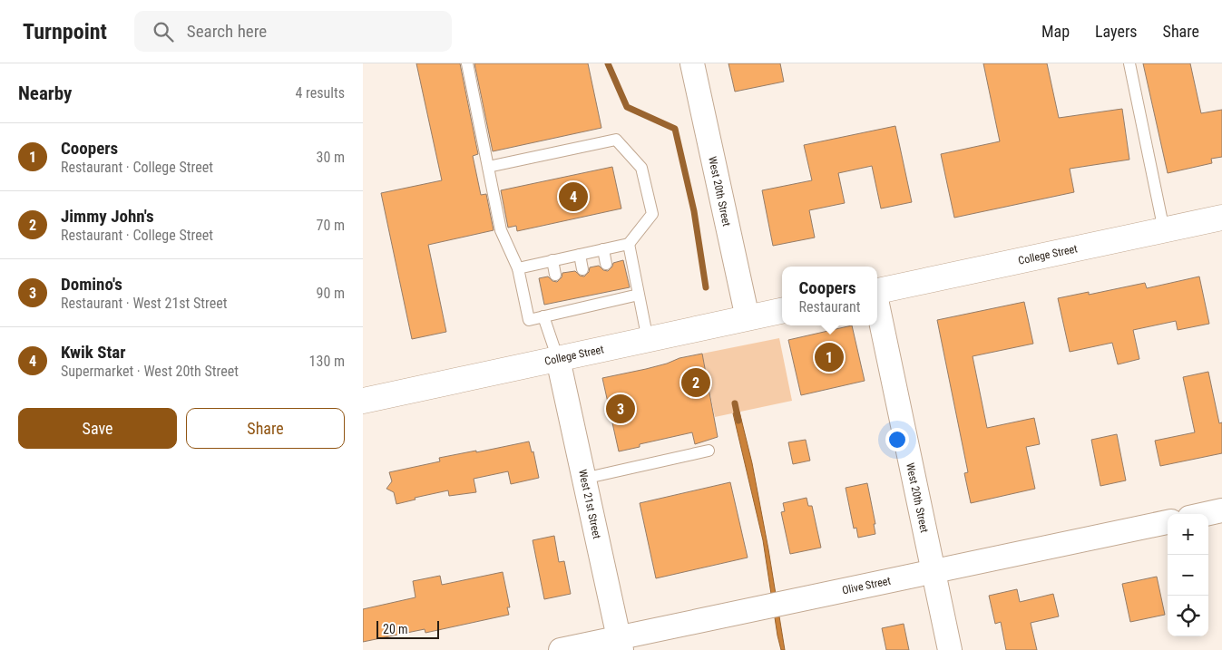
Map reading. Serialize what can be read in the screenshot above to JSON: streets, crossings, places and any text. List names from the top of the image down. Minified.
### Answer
{"streets":{"street":["West 20th Street","College Street","West 21st Street","Olive Street"]},"crossings":[["West 20th Street","College Street"],["West 20th Street","Olive Street"],["College Street","West 21st Street"],["West 21st Street","Olive Street"]],"scale_bar":"20 m","page":{"header":"Turnpoint","search":"Search here","nav":["Map","Layers","Share"],"heading":["Nearby","4 results"],"list":[{"mark":"1","name":"Coopers","note":"Restaurant · College Street","value":"30 m"},{"mark":"2","name":"Jimmy John's","note":"Restaurant · College Street","value":"70 m"},{"mark":"3","name":"Domino's","note":"Restaurant · West 21st Street","value":"90 m"},{"mark":"4","name":"Kwik Star","note":"Supermarket · West 20th Street","value":"130 m"}],"pins":["4","1","2","3"],"popup":["Coopers","Restaurant"],"buttons":["Save","Share"],"map_buttons":["+","−"],"scale":"20 m"}}
